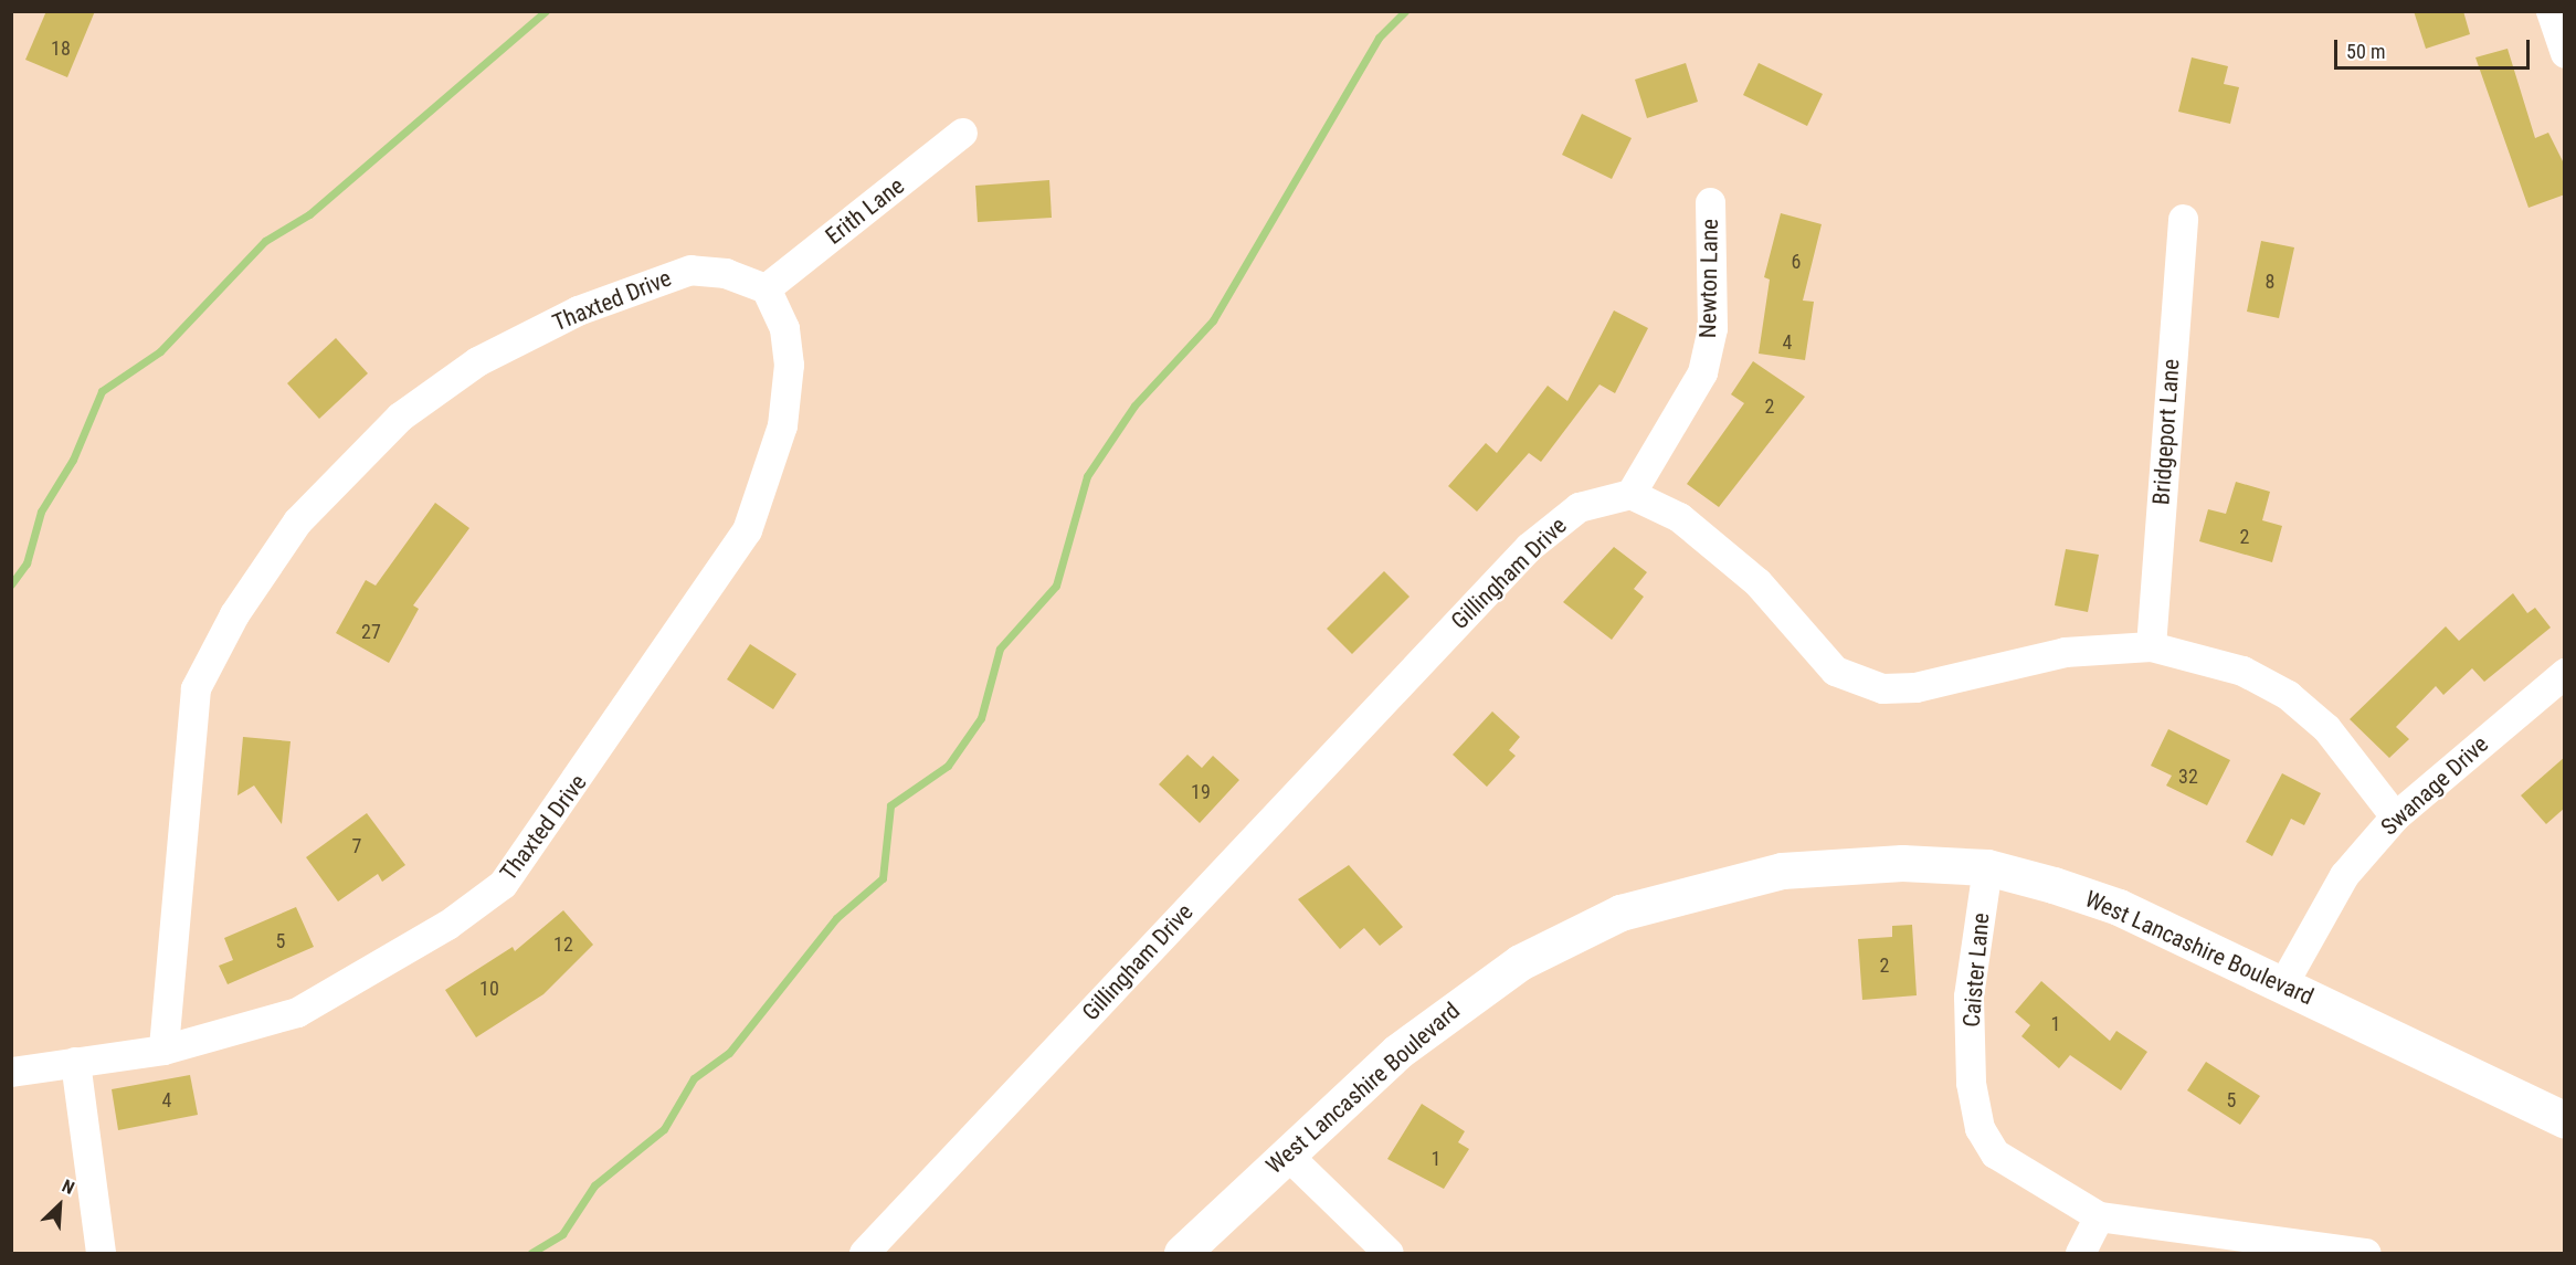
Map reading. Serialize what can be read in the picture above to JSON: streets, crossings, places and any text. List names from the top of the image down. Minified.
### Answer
{"streets":{"main road":["West Lancashire Boulevard"],"street":["Erith Lane","Newton Lane","Thaxted Drive","Bridgeport Lane","Gillingham Drive","Swanage Drive","Caister Lane"]},"crossings":[["Erith Lane","Thaxted Drive"],["Newton Lane","Gillingham Drive"],["Swanage Drive","West Lancashire Boulevard"],["West Lancashire Boulevard","Caister Lane"]],"house_numbers":["18","6","8","4","2","2","27","32","19","7","5","12","2","10","1","4","5","1"],"scale_bar":"50 m","north":"top right"}
